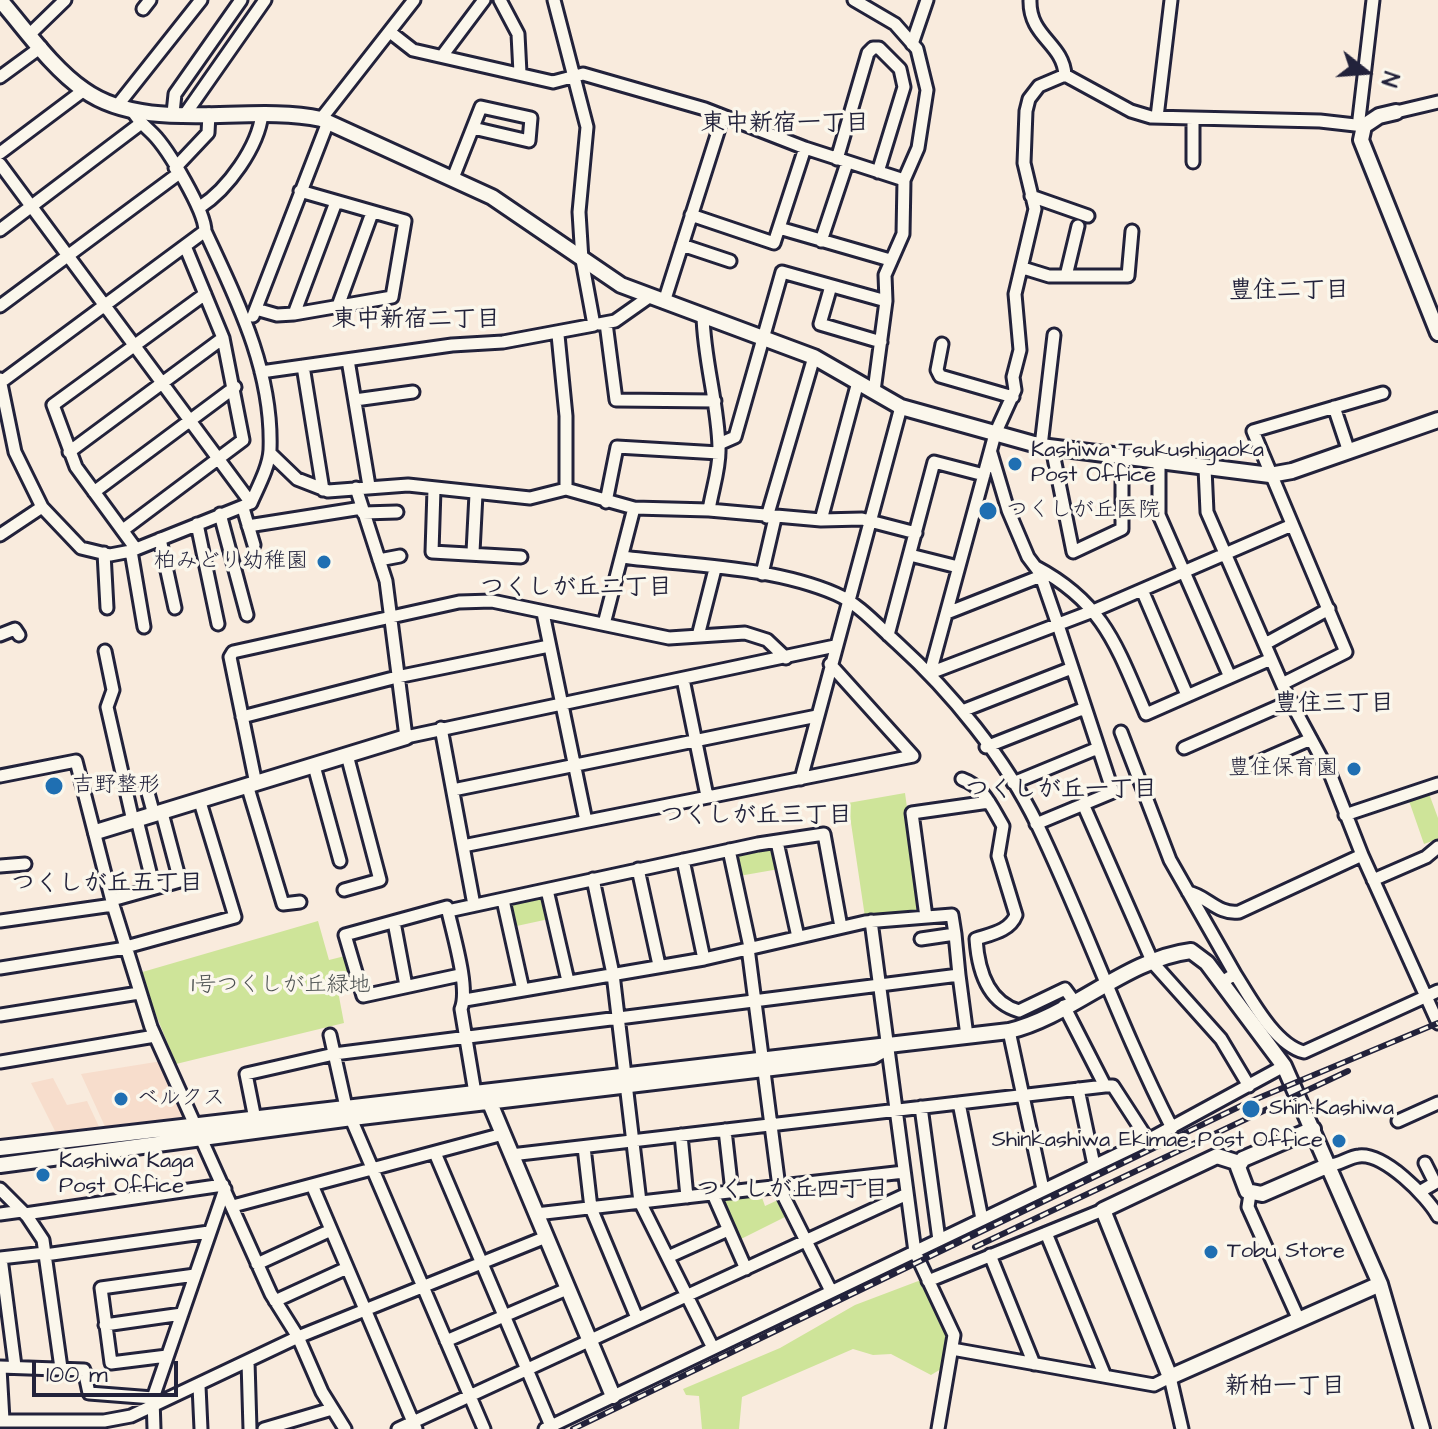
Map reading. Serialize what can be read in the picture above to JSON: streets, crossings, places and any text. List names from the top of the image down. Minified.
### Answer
{"districts":["東中新宿一丁目","豊住二丁目","東中新宿二丁目","つくしが丘二丁目","豊住三丁目","つくしが丘一丁目","つくしが丘三丁目","つくしが丘五丁目","つくしが丘四丁目","新柏一丁目"],"parks":["1号つくしが丘緑地"],"places":["Kashiwa Tsukushigaoka Post Office","つくしが丘医院","柏みどり幼稚園","豊住保育園","吉野整形","ベルクス","Shin-Kashiwa","Shinkashiwa Ekimae Post Office","Kashiwa Kaga Post Office","Tobu Store"],"scale_bar":"100 m","north":"right"}
